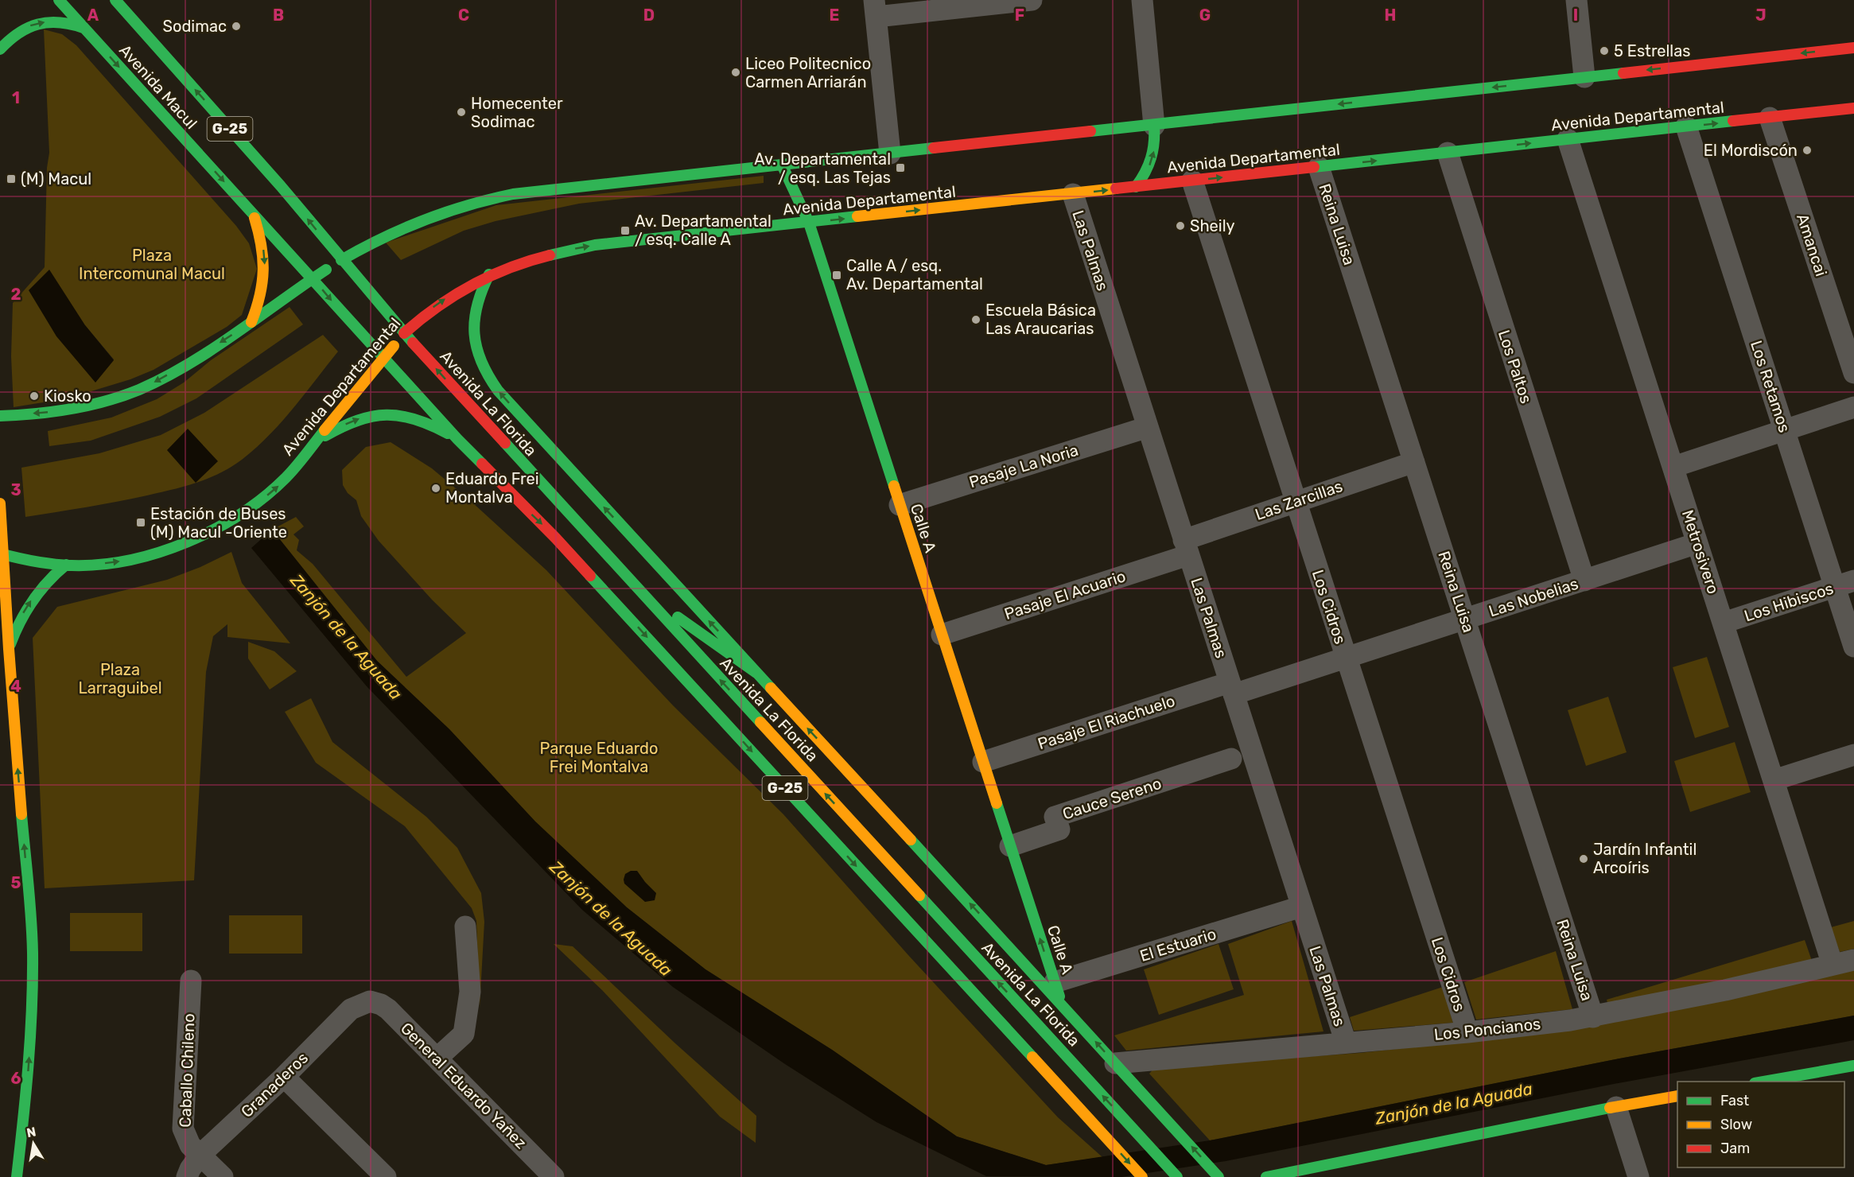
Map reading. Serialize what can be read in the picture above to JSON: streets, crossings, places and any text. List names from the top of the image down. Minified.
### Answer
{"streets":{"main road":["Avenida Macul","Avenida Departamental","G-25","Avenida La Florida","Calle A"],"street":["Reina Luisa","Amancai","Las Palmas","Los Paltos","Los Retamos","Pasaje La Noria","Las Zarcillas","Metrosivero","Pasaje El Acuario","Las Nobelias","Los Hibiscos","Los Cidros","Pasaje El Riachuelo","Cauce Sereno","El Estuario","Los Poncianos","Caballo Chileno","Granaderos","General Eduardo Yañez"]},"crossings":[["Avenida Macul","G-25"],["Avenida Macul","Avenida La Florida"],["Avenida Departamental","G-25"],["Avenida Departamental","Reina Luisa"],["Avenida Departamental","Amancai"],["Avenida Departamental","Las Palmas"],["Avenida Departamental","Los Paltos"],["Avenida Departamental","Los Retamos"],["Avenida Departamental","Avenida La Florida"],["Avenida Departamental","Calle A"],["Avenida Departamental","Metrosivero"],["Avenida Departamental","Los Cidros"],["Reina Luisa","Las Zarcillas"],["Reina Luisa","Las Nobelias"],["Reina Luisa","Los Poncianos"],["Las Palmas","Pasaje La Noria"],["Las Palmas","Las Zarcillas"],["Las Palmas","Pasaje El Acuario"],["Las Palmas","Las Nobelias"],["Las Palmas","Pasaje El Riachuelo"],["Las Palmas","El Estuario"],["Las Palmas","Los Poncianos"],["Los Paltos","Las Nobelias"],["Los Retamos","Los Hibiscos"],["Avenida La Florida","Calle A"],["Avenida La Florida","Los Poncianos"],["Pasaje La Noria","Calle A"],["Las Zarcillas","Pasaje El Acuario"],["Las Zarcillas","Los Cidros"],["Calle A","Pasaje El Acuario"],["Calle A","Pasaje El Riachuelo"],["Calle A","Cauce Sereno"],["Calle A","El Estuario"],["Metrosivero","Las Nobelias"],["Metrosivero","Los Hibiscos"],["Metrosivero","Los Poncianos"],["Las Nobelias","Los Cidros"],["Las Nobelias","Pasaje El Riachuelo"],["Los Cidros","Los Poncianos"],["Caballo Chileno","Granaderos"],["Granaderos","General Eduardo Yañez"]],"water":["Zanjón de la Aguada"],"parks":["Plaza Intercomunal Macul","Plaza Larraguibel","Parque Eduardo Frei Montalva"],"places":{"other":["Sodimac","5 Estrellas","Liceo Politecnico Carmen Arriarán","Homecenter Sodimac","El Mordiscón","Sheily","Escuela Básica Las Araucarias","Kiosko","Eduardo Frei Montalva","Jardín Infantil Arcoíris"],"transit":["Av. Departamental / esq. Las Tejas","(M) Macul","Av. Departamental / esq. Calle A","Calle A / esq. Av. Departamental","Estación de Buses (M) Macul -Oriente"]},"legend":["Fast","Slow","Jam"],"north":"top","grid":{"columns":["A","B","C","D","E","F","G","H","I","J"],"rows":["1","2","3","4","5","6"]}}
